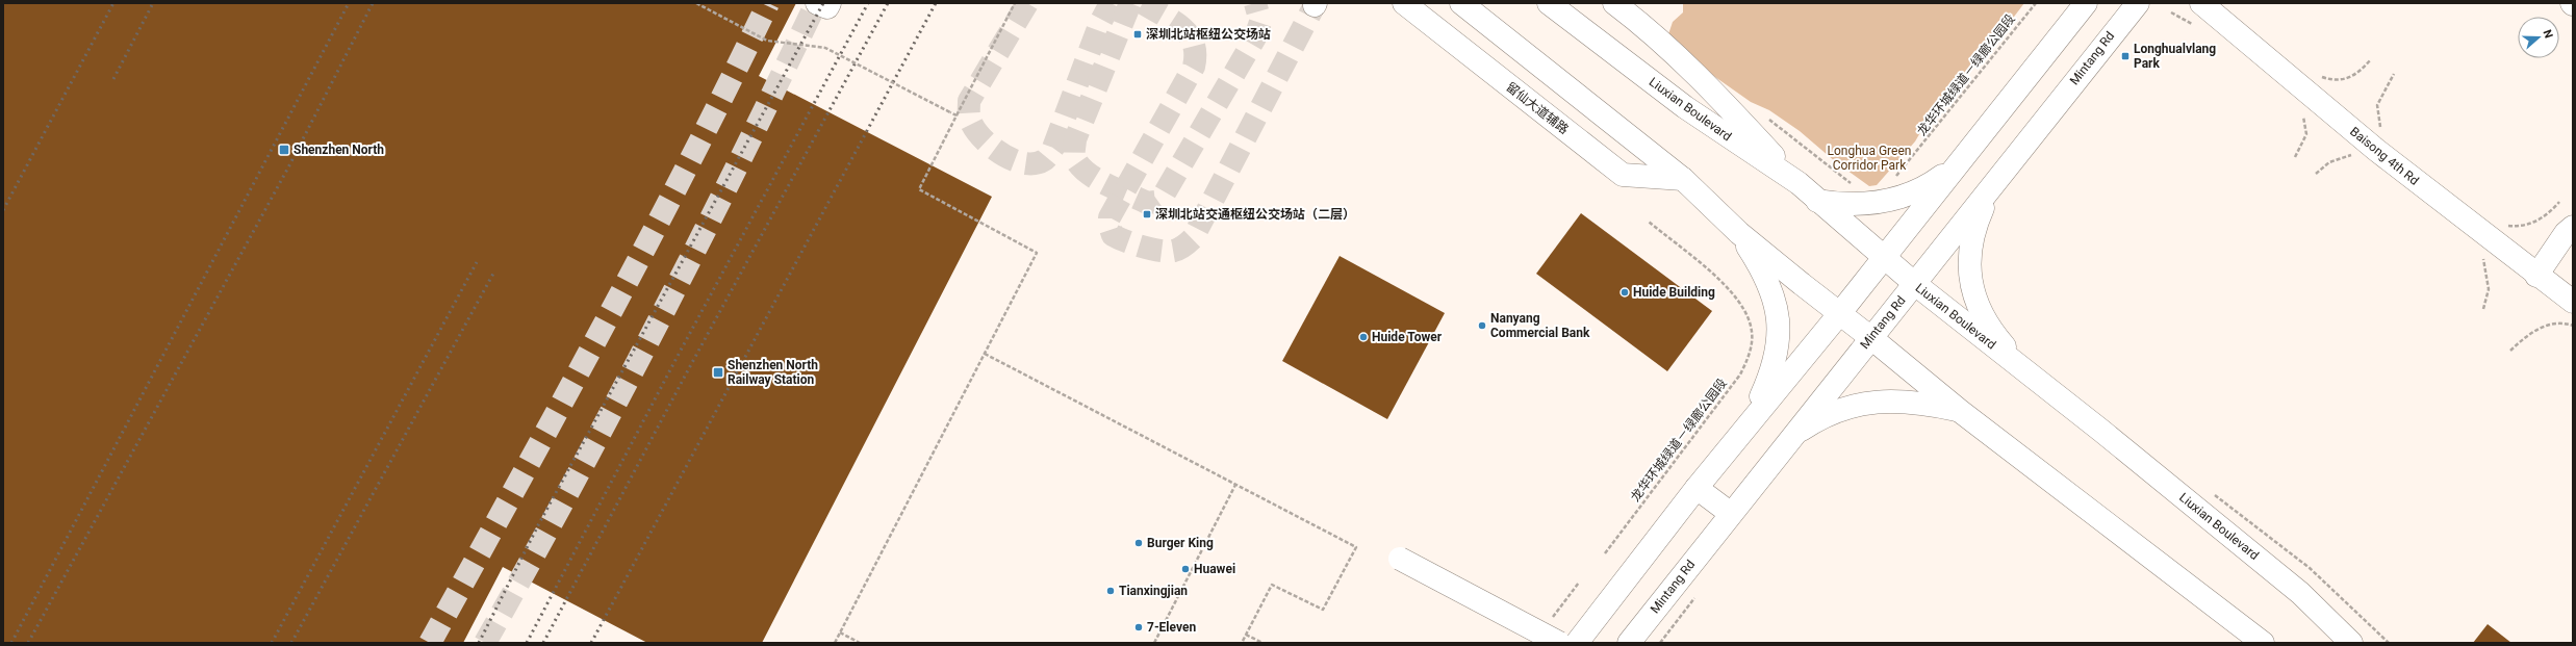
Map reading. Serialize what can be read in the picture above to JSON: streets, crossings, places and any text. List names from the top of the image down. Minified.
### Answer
{"streets":{"main road":["Mintang Rd","留仙大道辅路","Liuxian Boulevard","Baisong 4th Rd"],"path":["龙华环城绿道－绿廊公园段"]},"crossings":[["Mintang Rd","Liuxian Boulevard"]],"parks":["Longhua Green Corridor Park"],"places":{"transit":["深圳北站枢纽公交场站","Longhualvlang Park","Shenzhen North","深圳北站交通枢纽公交场站（二层）","Shenzhen North Railway Station"],"other":["Huide Building","Nanyang Commercial Bank","Huide Tower","Burger King","Huawei","Tianxingjian","7-Eleven"]},"north":"right"}
